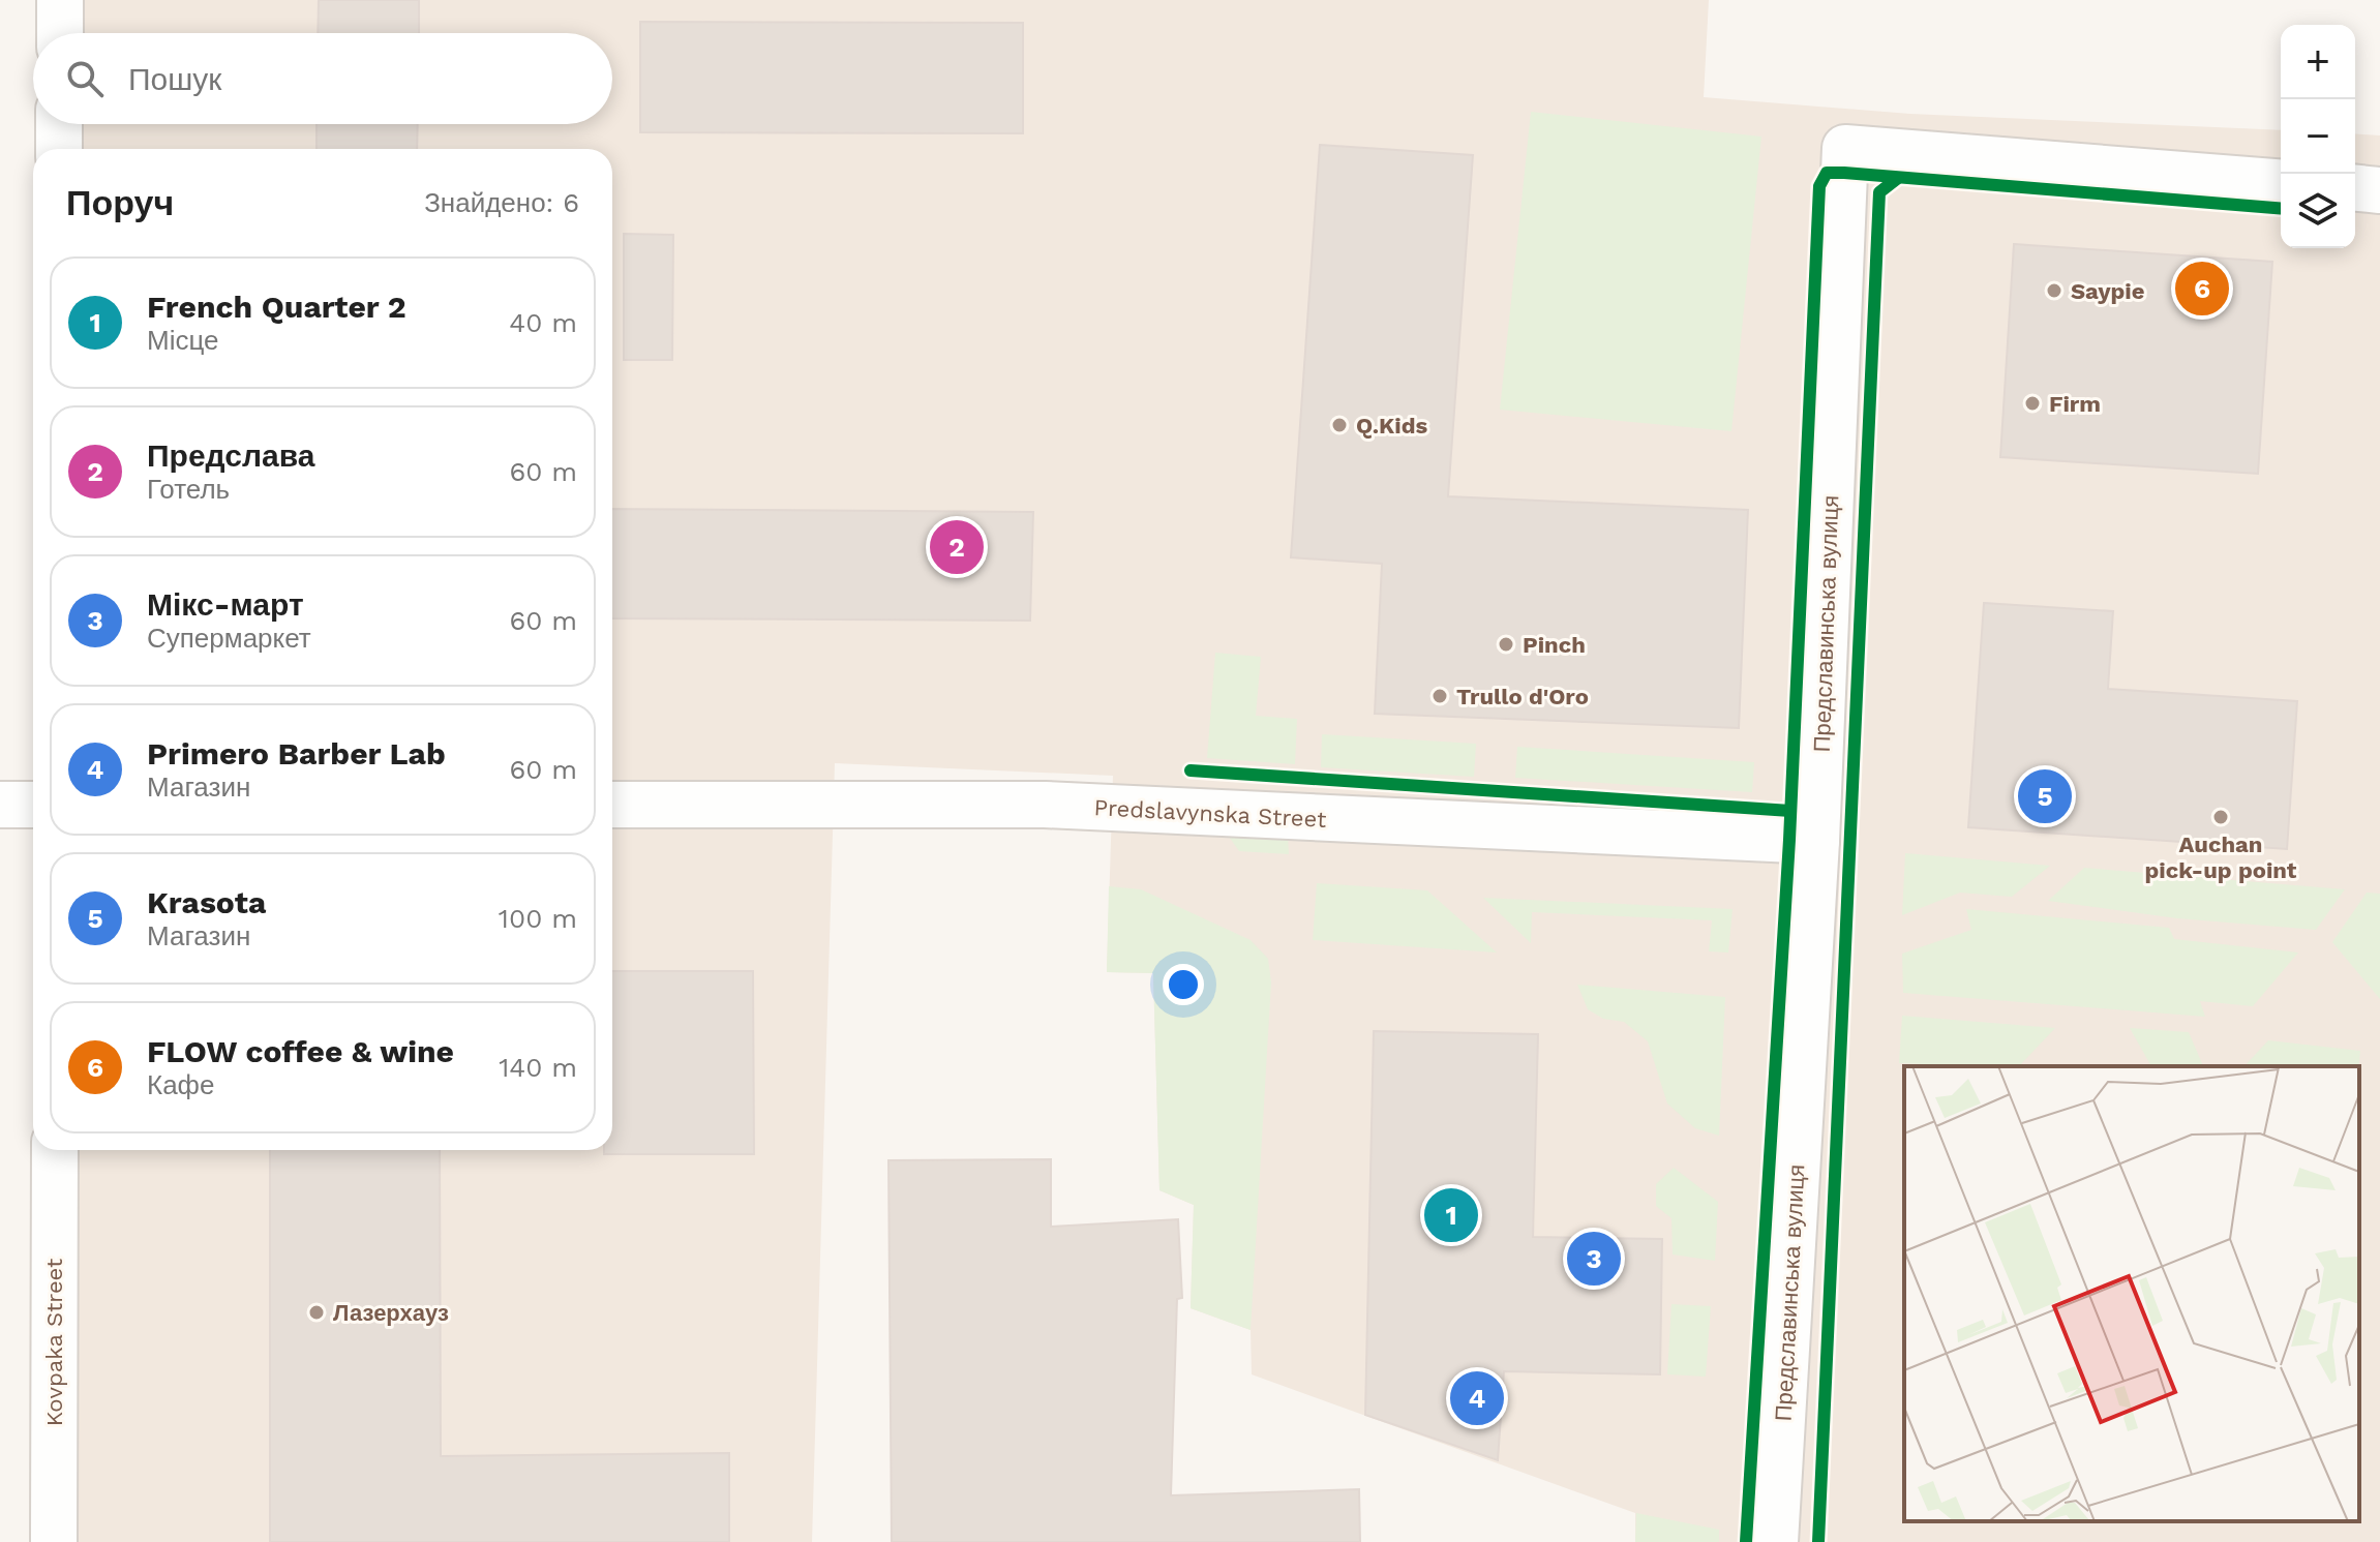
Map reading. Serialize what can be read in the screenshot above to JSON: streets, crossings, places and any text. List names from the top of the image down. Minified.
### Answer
{"streets":{"street":["Предславинська вулиця","Predslavynska Street","Kovpaka Street"]},"crossings":[["Предславинська вулиця","Predslavynska Street"]],"places":["Saypie","Firm","Q.Kids","Pinch","Trullo d'Oro","Auchan pick-up point","Лазерхауз"],"page":{"map_buttons":["+","−"],"search":"Пошук","heading":["Поруч","Знайдено: 6"],"list":[{"mark":"1","name":"French Quarter 2","note":"Місце","value":"40 m"},{"mark":"2","name":"Предслава","note":"Готель","value":"60 m"},{"mark":"3","name":"Мікс-март","note":"Супермаркет","value":"60 m"},{"mark":"4","name":"Primero Barber Lab","note":"Магазин","value":"60 m"},{"mark":"5","name":"Krasota","note":"Магазин","value":"100 m"},{"mark":"6","name":"FLOW coffee & wine","note":"Кафе","value":"140 m"}],"pins":["6","2","5","1","3","4"]}}
